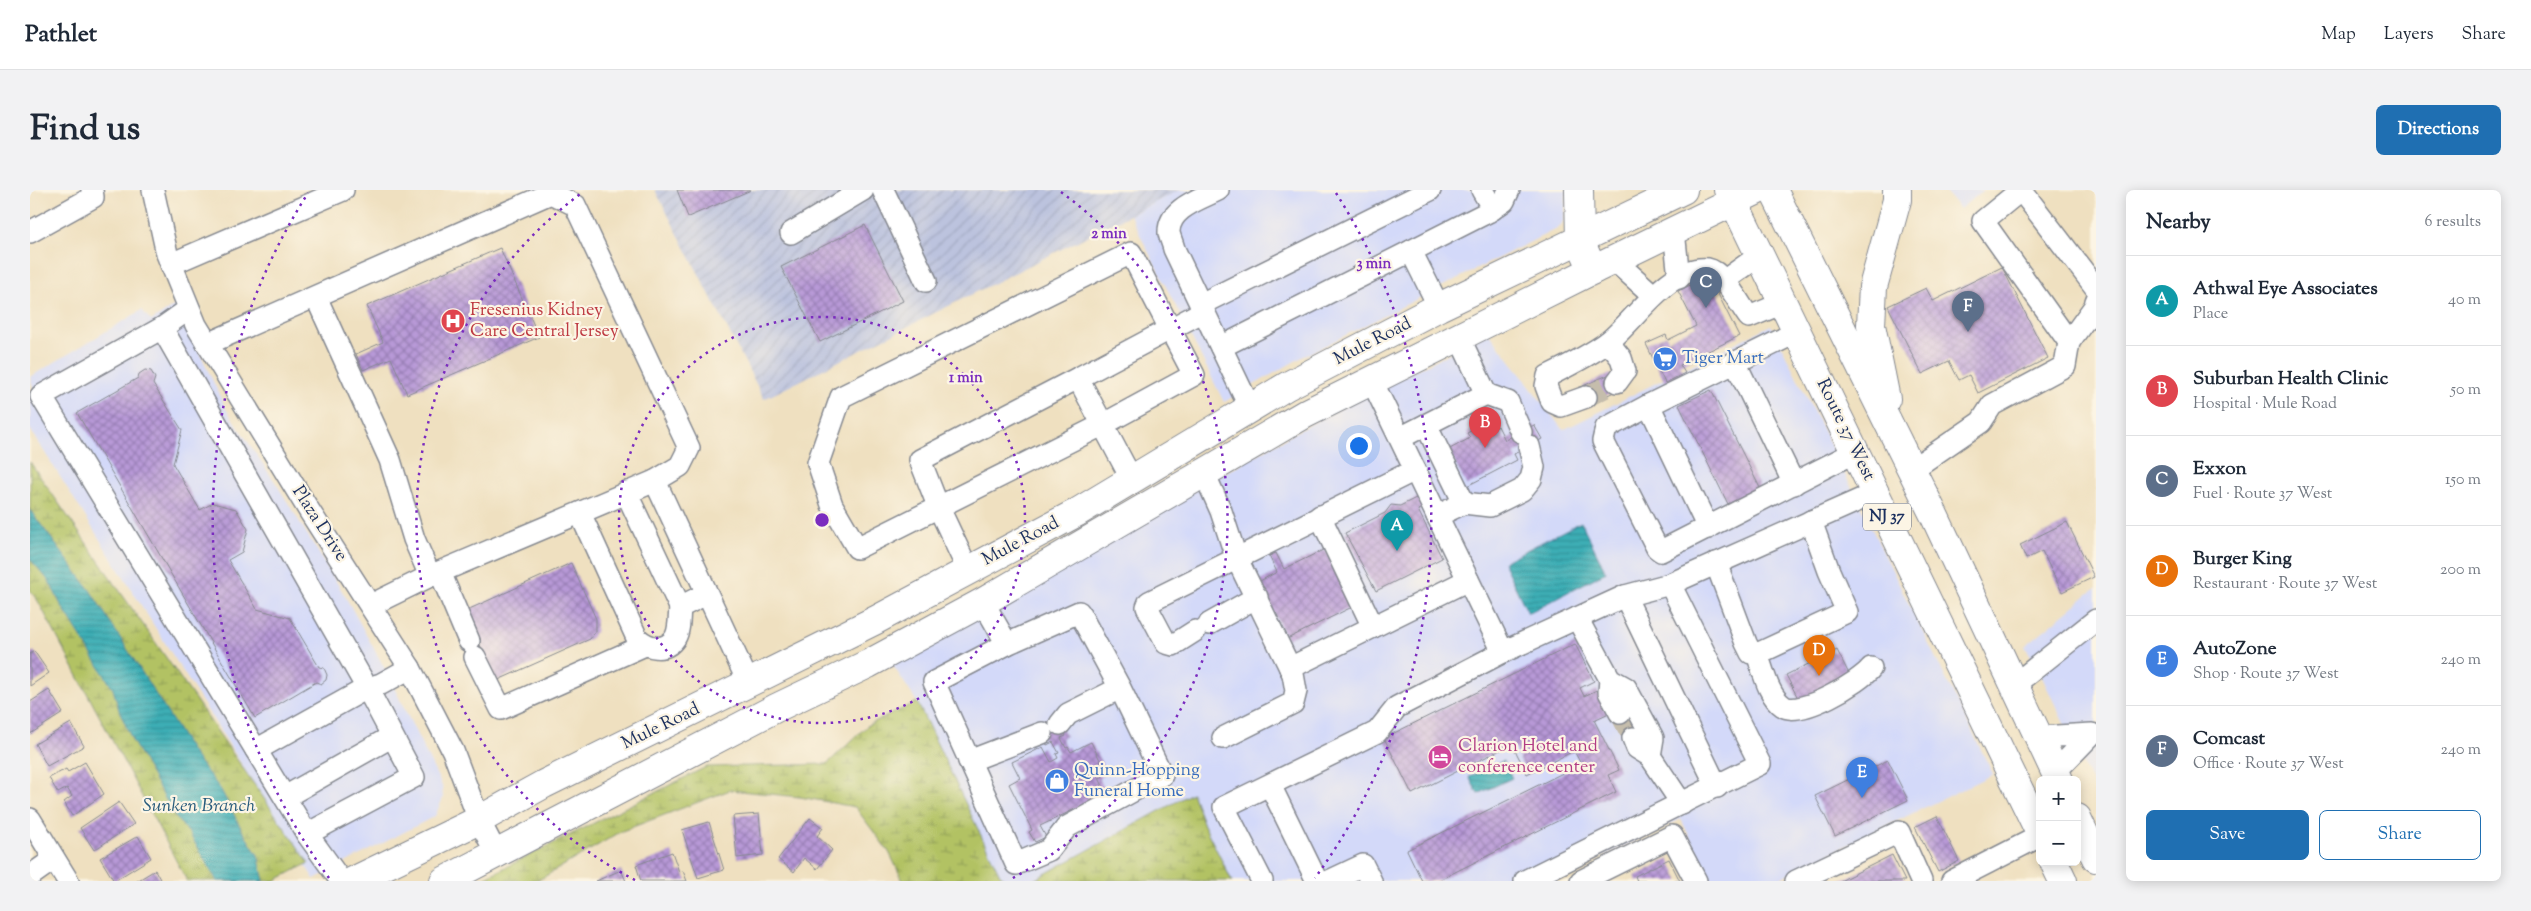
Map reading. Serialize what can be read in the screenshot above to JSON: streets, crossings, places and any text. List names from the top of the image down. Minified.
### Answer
{"streets":{"main road":["Mule Road","Route 37 West","NJ 37"],"street":["Plaza Drive"]},"crossings":[["Mule Road","Route 37 West"],["Mule Road","Plaza Drive"]],"water":["Sunken Branch"],"places":{"hospital":["Fresenius Kidney Care Central Jersey"],"supermarket":["Tiger Mart"],"hotel":["Clarion Hotel and conference center"],"shop":["Quinn-Hopping Funeral Home"]},"page":{"header":"Pathlet","nav":["Map","Layers","Share"],"title":"Find us","buttons":["Directions",["Save","Share"]],"heading":["Nearby","6 results"],"list":[{"mark":"A","name":"Athwal Eye Associates","note":"Place","value":"40 m"},{"mark":"B","name":"Suburban Health Clinic","note":"Hospital · Mule Road","value":"50 m"},{"mark":"C","name":"Exxon","note":"Fuel · Route 37 West","value":"150 m"},{"mark":"D","name":"Burger King","note":"Restaurant · Route 37 West","value":"200 m"},{"mark":"E","name":"AutoZone","note":"Shop · Route 37 West","value":"240 m"},{"mark":"F","name":"Comcast","note":"Office · Route 37 West","value":"240 m"}],"pins":["C","F","B","A","D","E"],"map_buttons":["+","−"]},"rings":["2 min","3 min","1 min"]}
